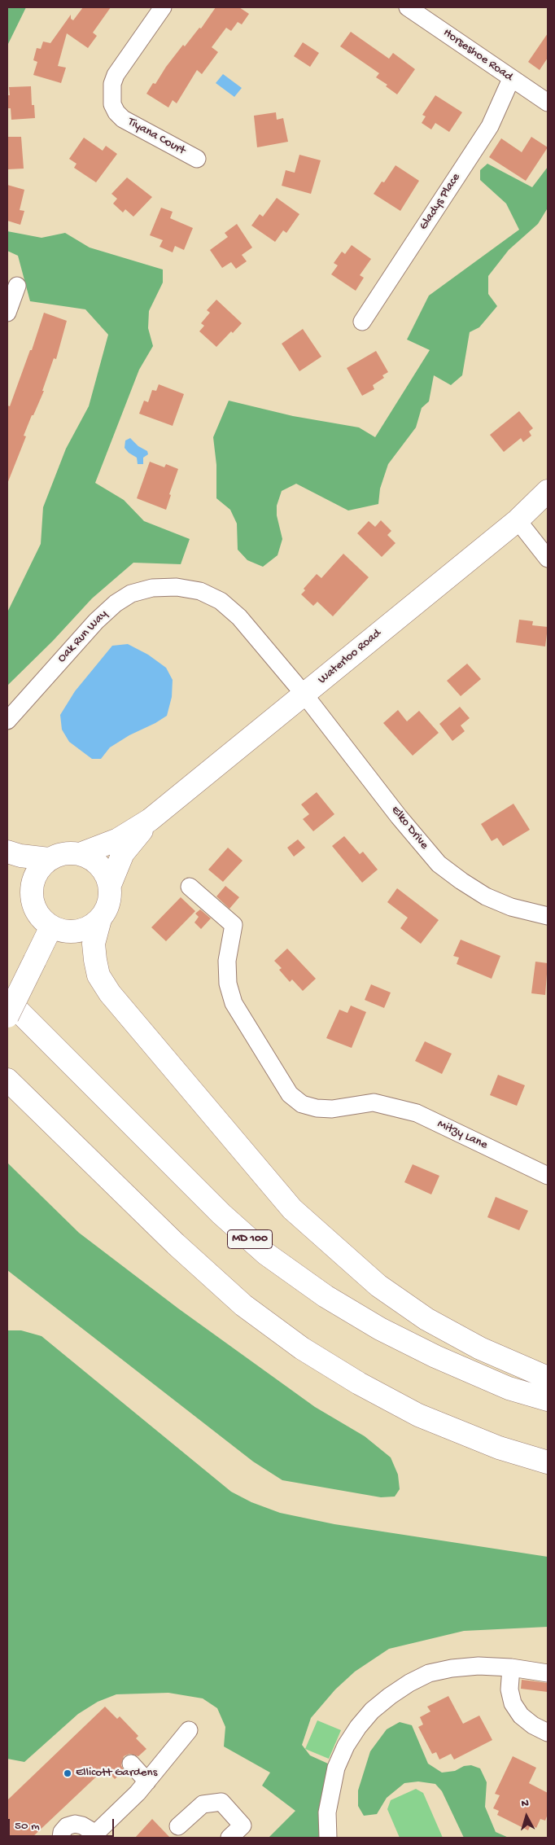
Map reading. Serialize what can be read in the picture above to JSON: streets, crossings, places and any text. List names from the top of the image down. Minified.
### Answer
{"streets":{"main road":["Waterloo Road","MD 100"],"street":["Horseshoe Road","Tiyana Court","Gladys Place","Oak Run Way","Elko Drive","Mitzy Lane"]},"crossings":[["Horseshoe Road","Gladys Place"],["Oak Run Way","Waterloo Road"],["Oak Run Way","Elko Drive"],["Waterloo Road","Elko Drive"]],"places":["Ellicott Gardens"],"scale_bar":"50 m","north":"top"}
